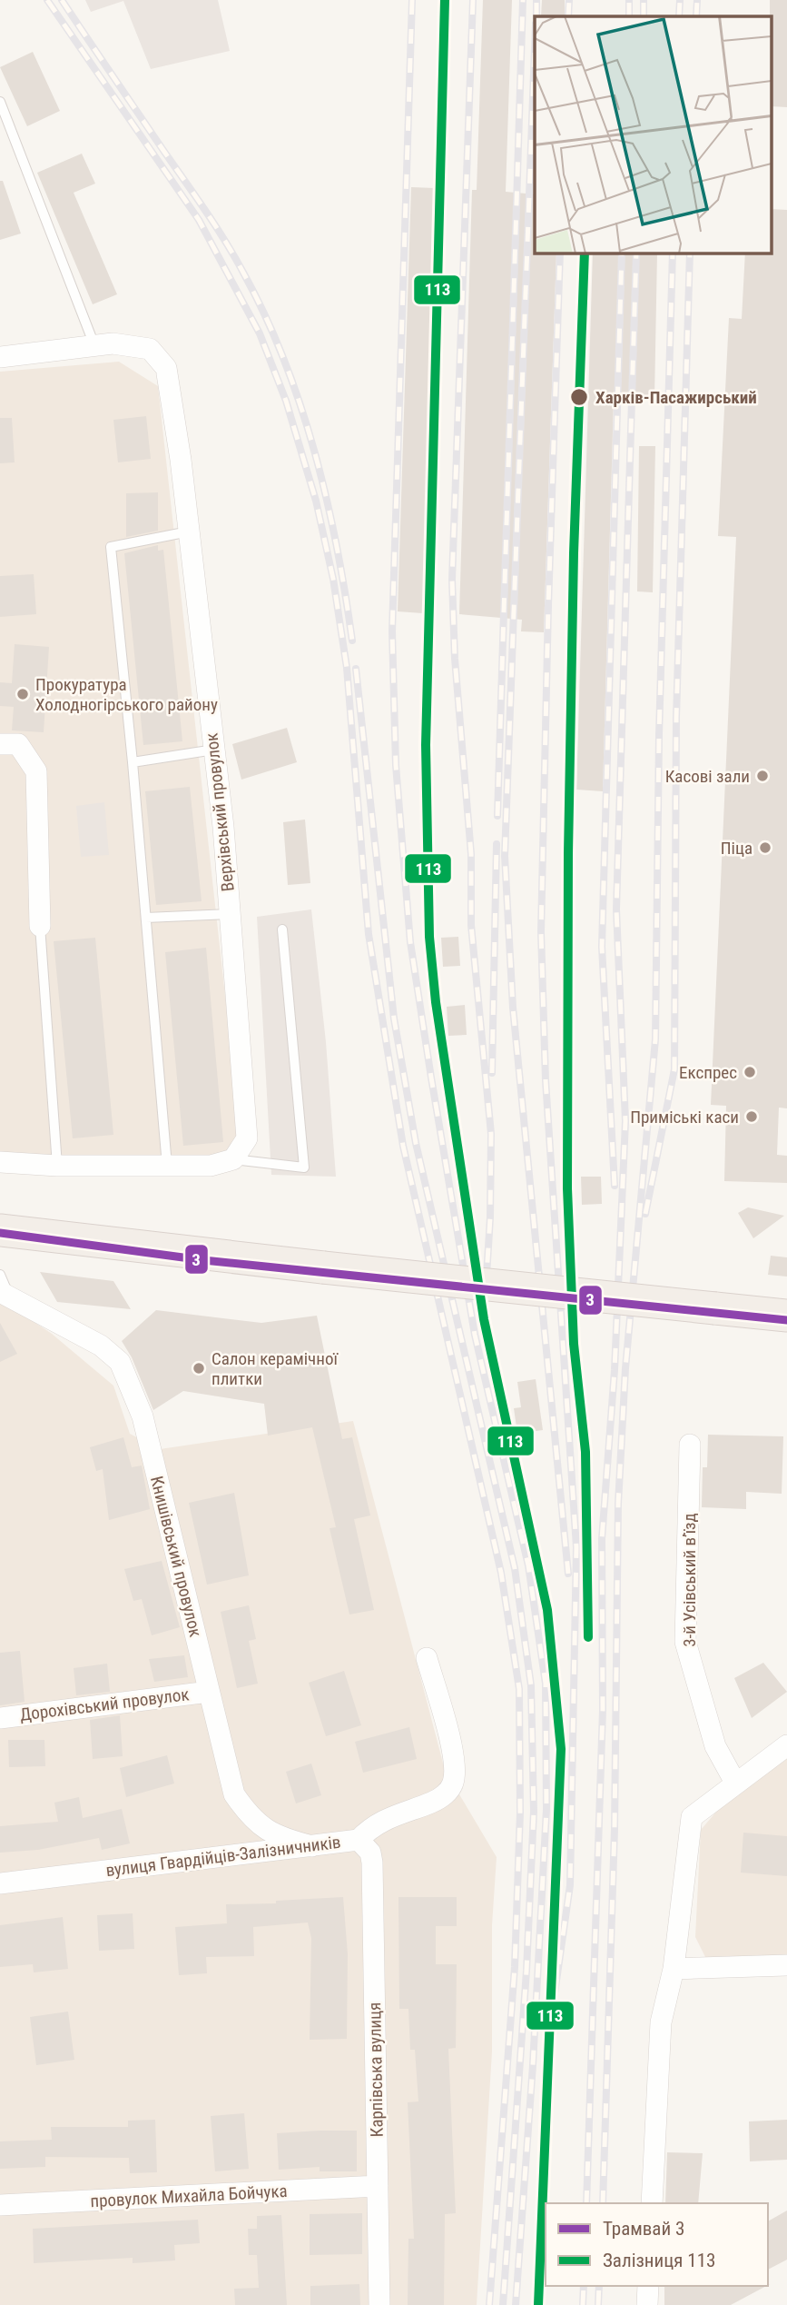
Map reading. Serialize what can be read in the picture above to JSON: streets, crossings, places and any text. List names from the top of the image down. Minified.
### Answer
{"streets":{"street":["Верхівський провулок","Книшівський провулок","3-й Усівський в’їзд","Дорохівський провулок","вулиця Гвардійців-Залізничників","Карпівська вулиця","провулок Михайла Бойчука"]},"crossings":[["Книшівський провулок","Дорохівський провулок"],["Книшівський провулок","вулиця Гвардійців-Залізничників"],["вулиця Гвардійців-Залізничників","Карпівська вулиця"],["Карпівська вулиця","провулок Михайла Бойчука"]],"places":["Харків-Пасажирський","Прокуратура Холодногірського району","Касові зали","Піца","Експрес","Приміські каси","Салон керамічної плитки"],"lines":["rail line 113","tram line 3"],"legend":["Трамвай 3","Залізниця 113"]}
